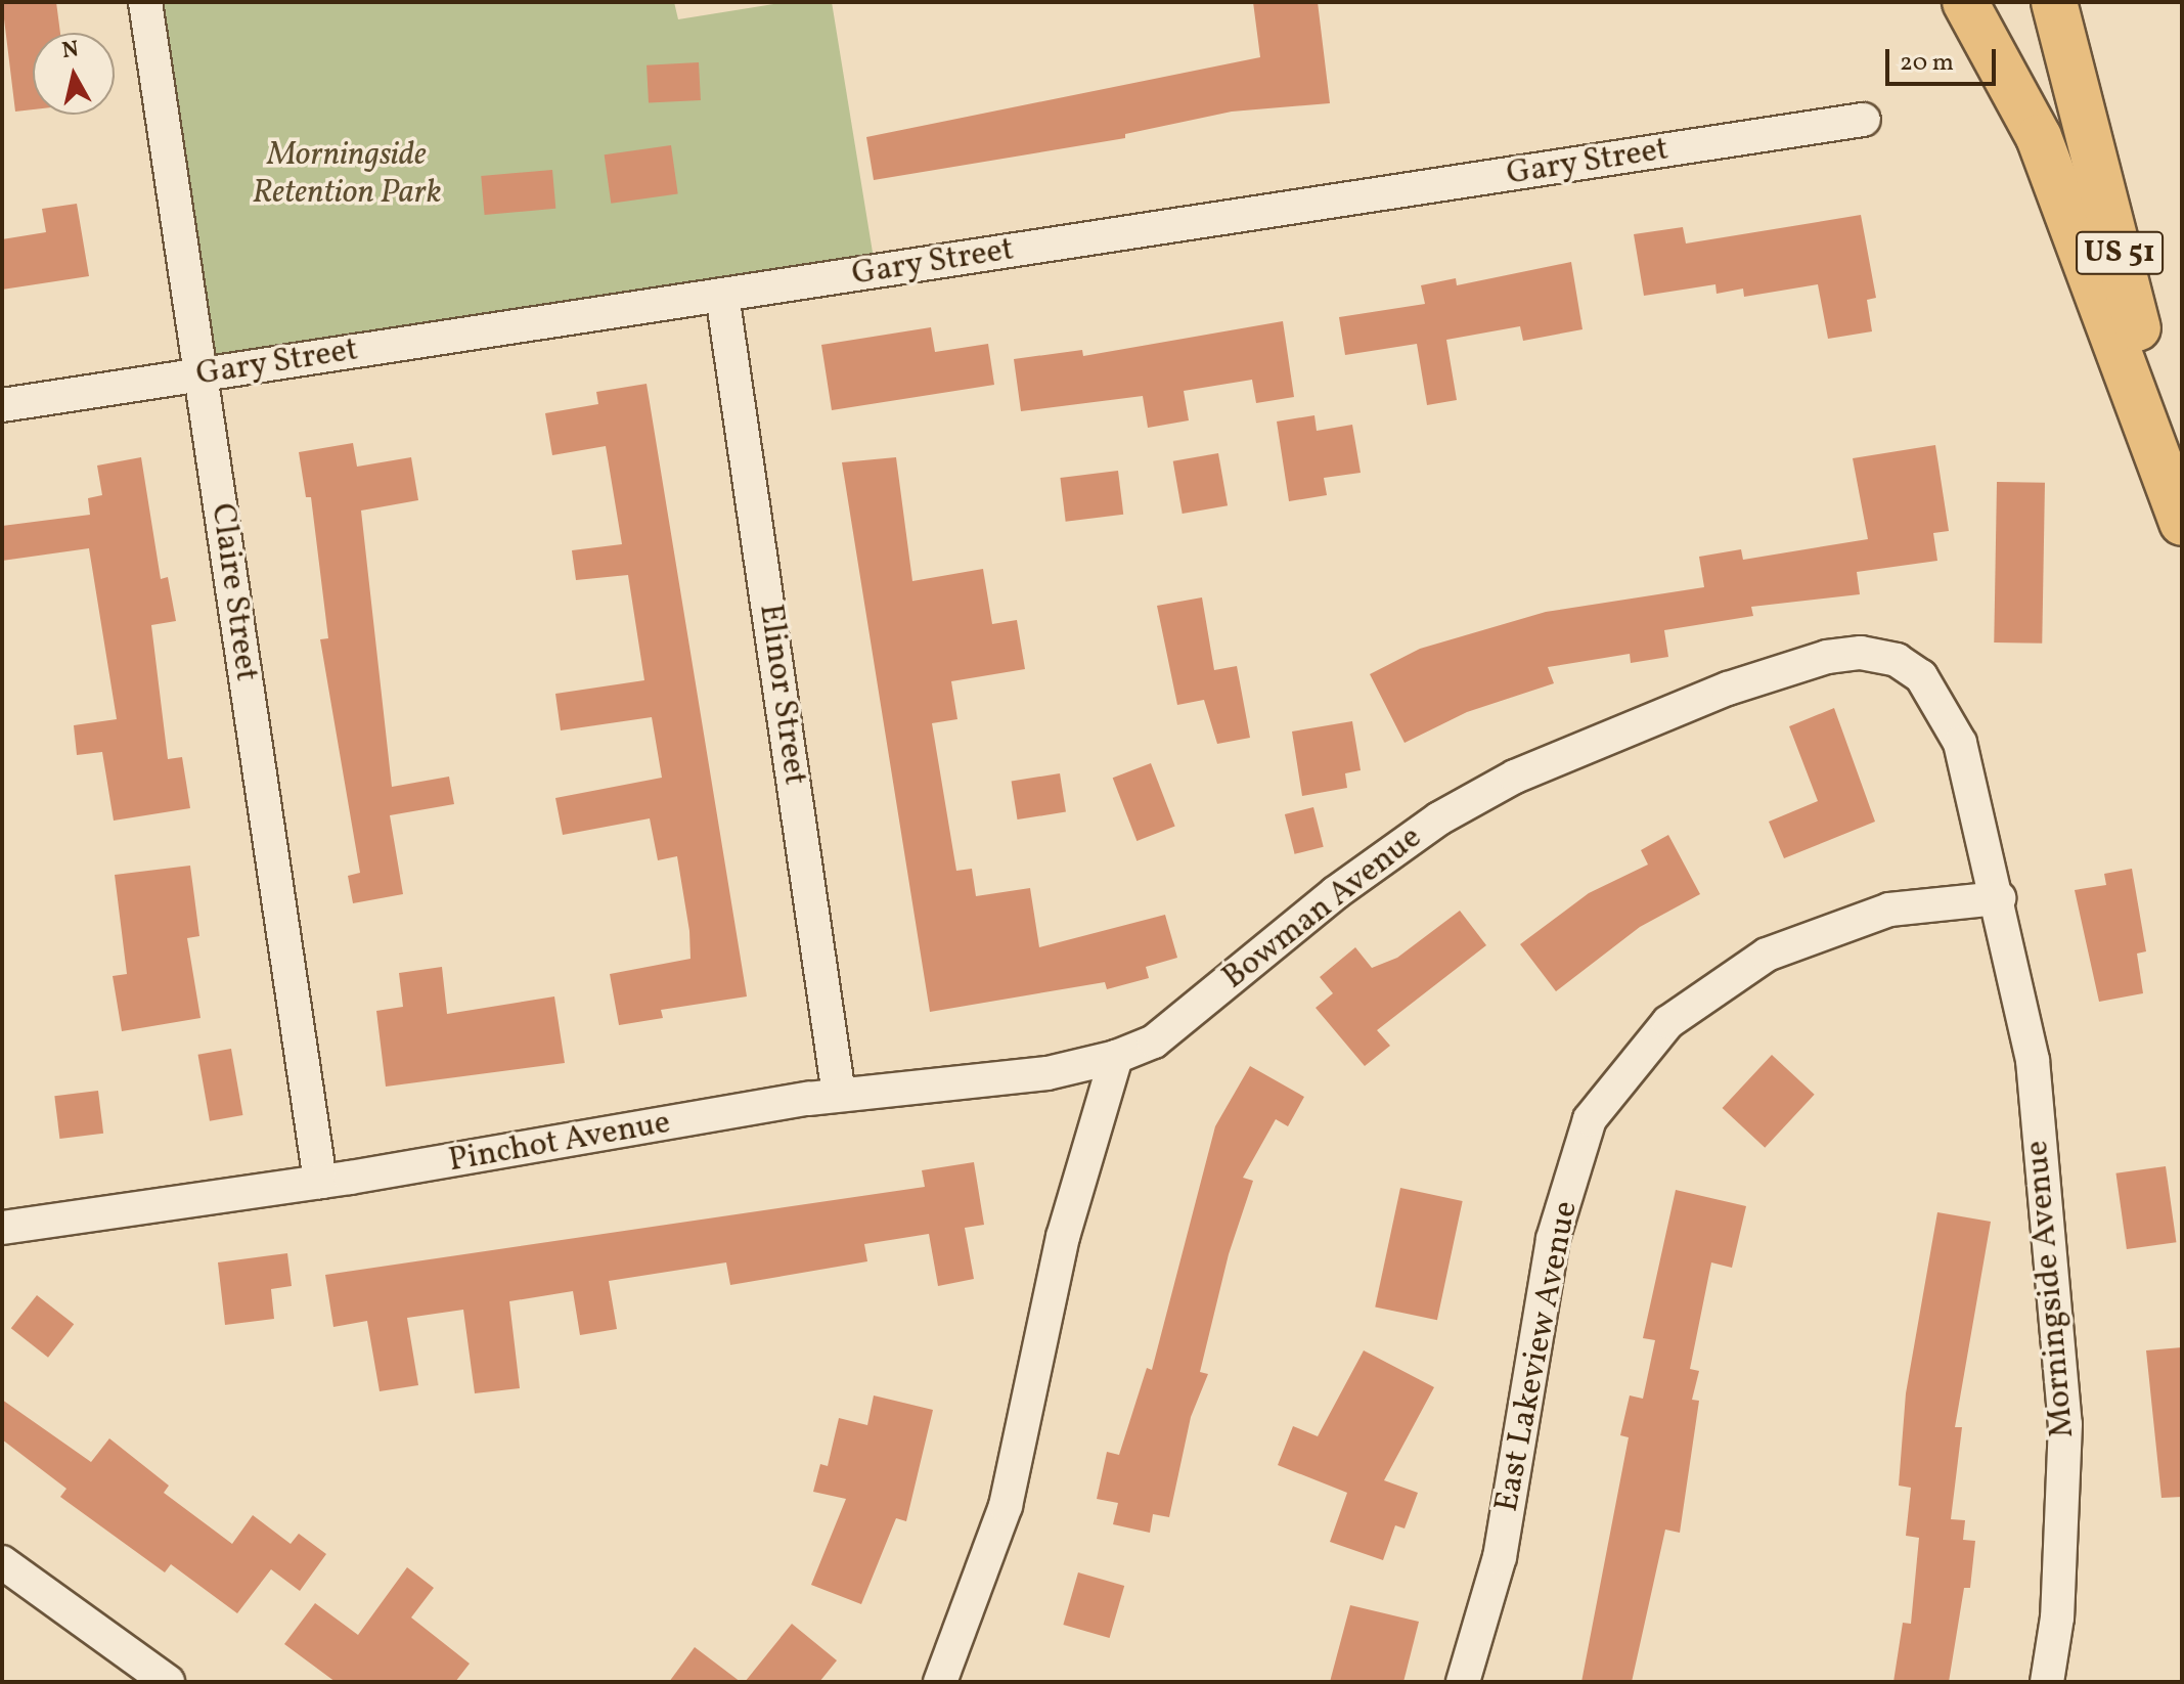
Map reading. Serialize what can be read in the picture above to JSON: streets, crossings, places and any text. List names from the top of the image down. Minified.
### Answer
{"streets":{"main road":["US 51"],"street":["Gary Street","Claire Street","Elinor Street","Bowman Avenue","Pinchot Avenue","Morningside Avenue","East Lakeview Avenue"]},"crossings":[["Gary Street","Claire Street"],["Gary Street","Elinor Street"],["Claire Street","Pinchot Avenue"],["Elinor Street","Pinchot Avenue"],["Bowman Avenue","Pinchot Avenue"],["Bowman Avenue","Morningside Avenue"],["Bowman Avenue","East Lakeview Avenue"],["Morningside Avenue","East Lakeview Avenue"]],"parks":["Morningside Retention Park"],"scale_bar":"20 m","north":"top"}
